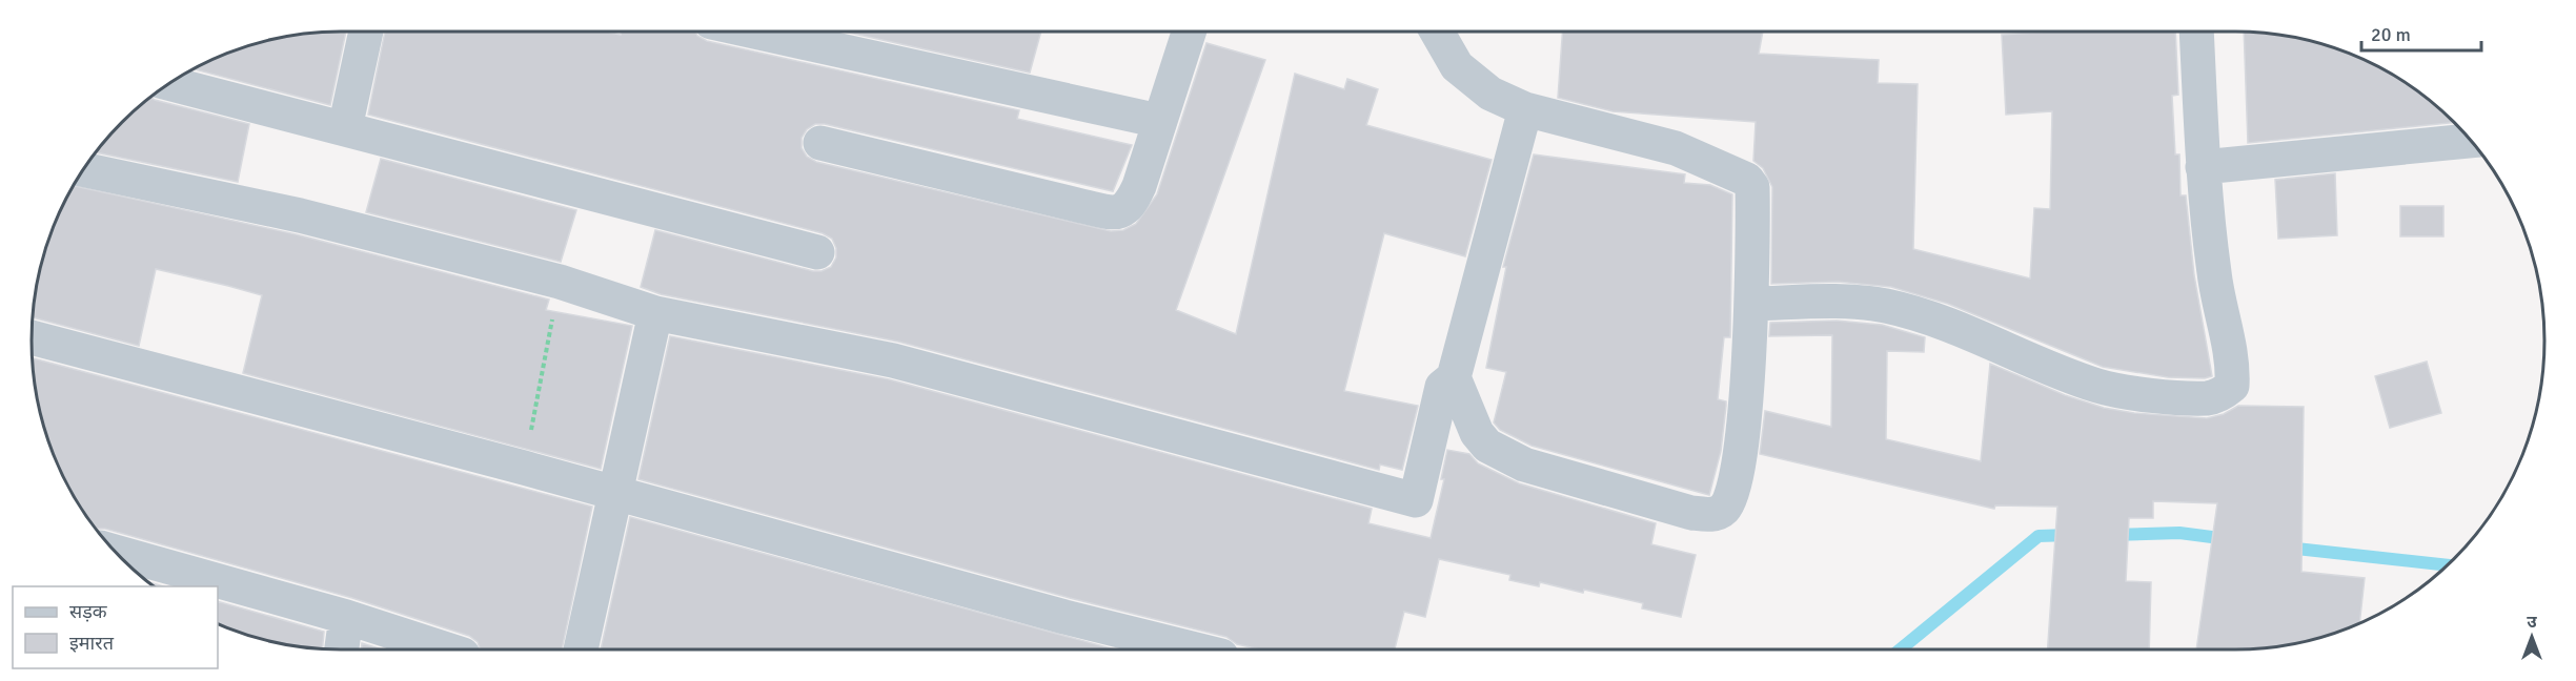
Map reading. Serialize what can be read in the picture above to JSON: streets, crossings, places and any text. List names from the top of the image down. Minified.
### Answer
{"legend":["सड़क","इमारत"],"scale_bar":"20 m","north":"top"}
